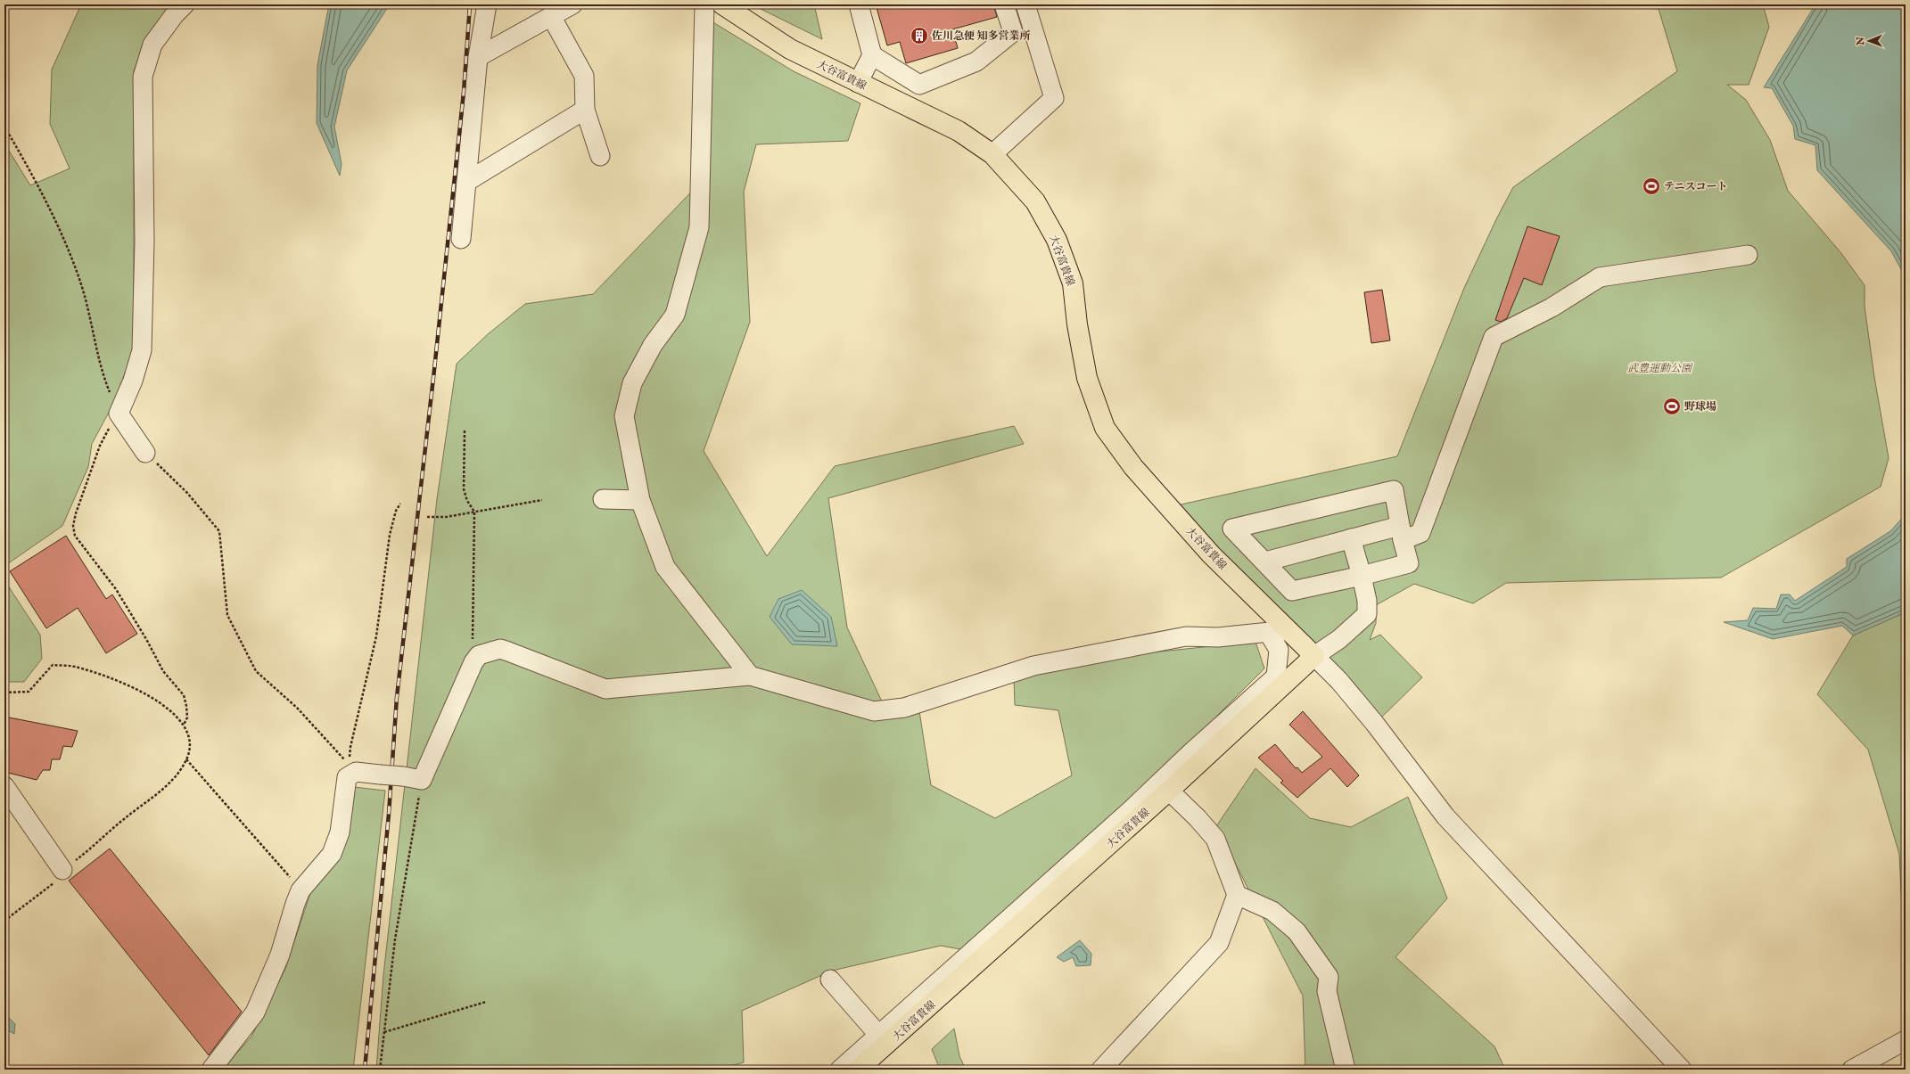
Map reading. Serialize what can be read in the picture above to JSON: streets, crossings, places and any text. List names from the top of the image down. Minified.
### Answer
{"streets":{"main road":["大谷富貴線"]},"parks":["武豊運動公園"],"places":{"building":["佐川急便 知多営業所"],"sports":["テニスコート","野球場"]},"north":"left"}
